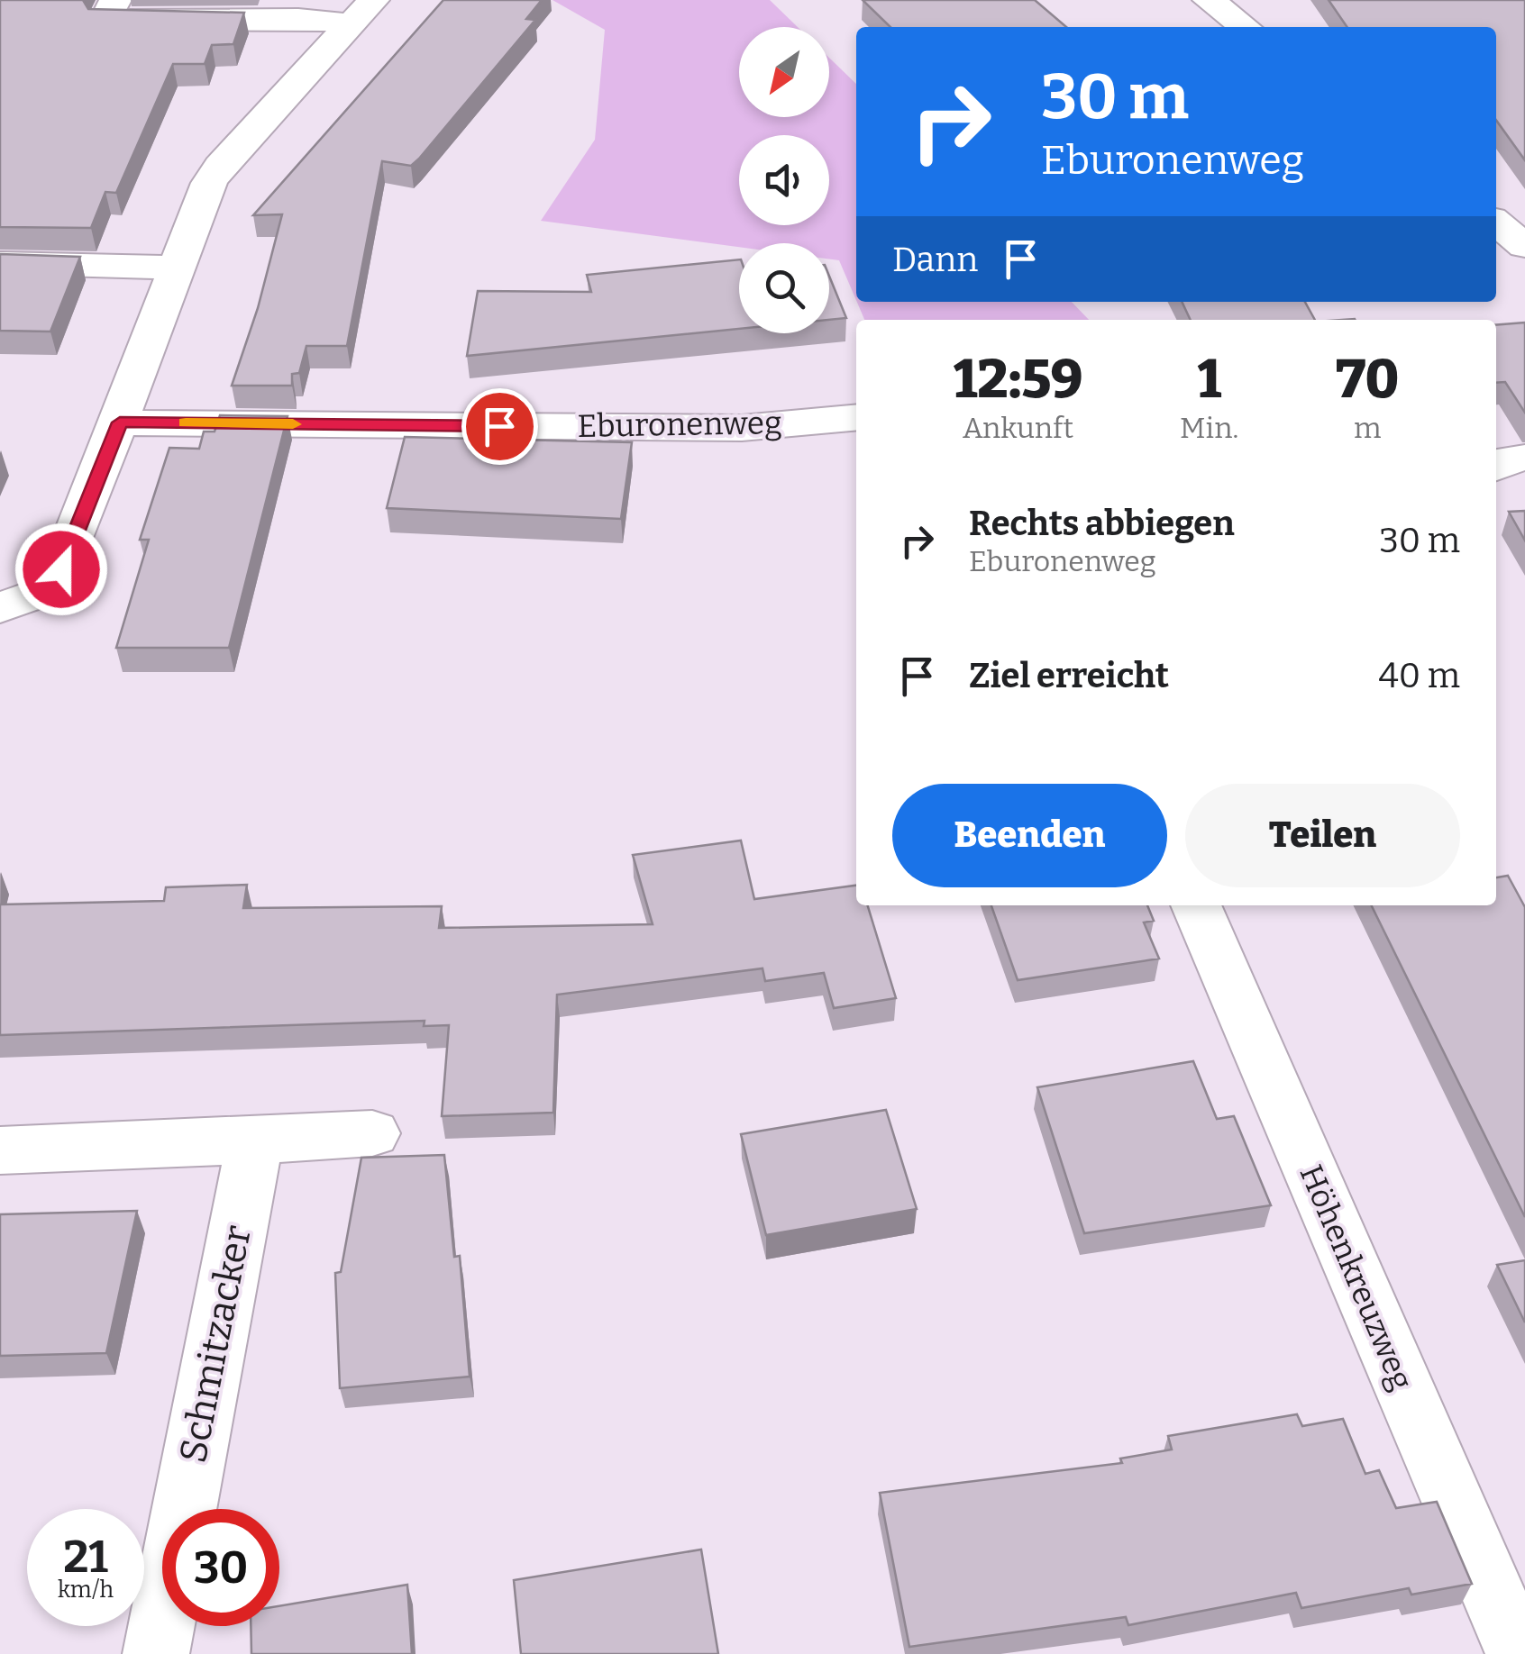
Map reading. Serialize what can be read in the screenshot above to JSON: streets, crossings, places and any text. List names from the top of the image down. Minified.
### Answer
{"streets":{"street":["Eburonenweg","Höhenkreuzweg","Schmitzacker"]},"north":"bottom left","page":{"turn":["30 m","Eburonenweg"],"then":"Dann","eta":["12:59","Ankunft","1","Min.","70","m"],"list":[{"name":"Rechts abbiegen","note":"Eburonenweg","value":"30 m"},{"name":"Ziel erreicht","value":"40 m"}],"buttons":["Beenden","Teilen"],"speed":"21 km/h","limit":"30"}}
